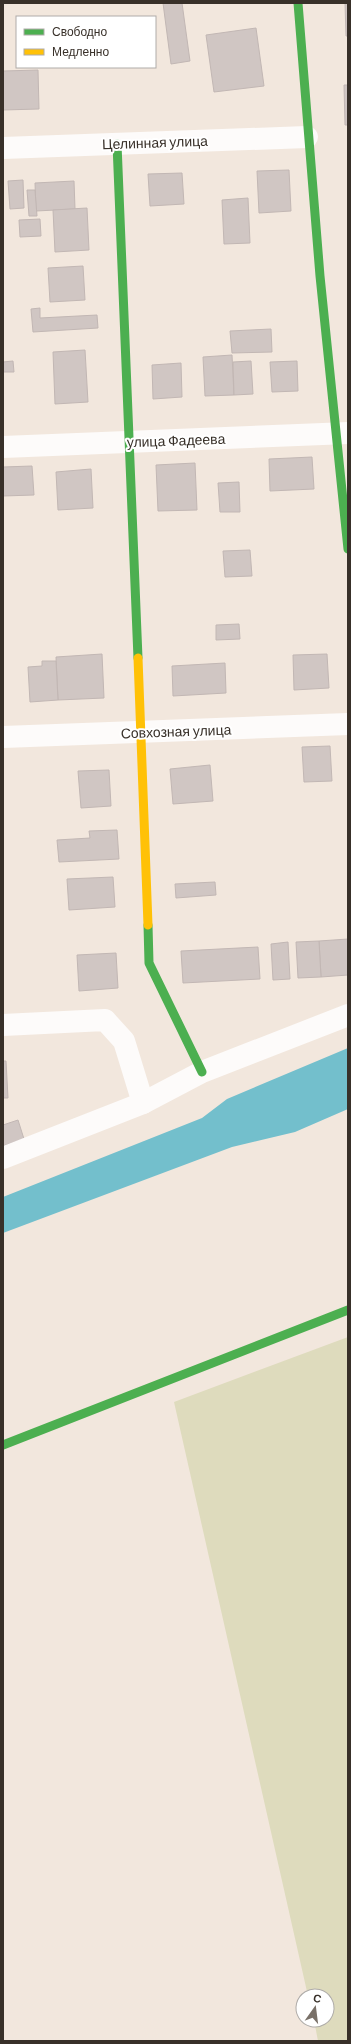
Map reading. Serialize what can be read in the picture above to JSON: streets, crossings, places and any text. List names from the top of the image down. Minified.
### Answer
{"streets":{"street":["Целинная улица","улица Фадеева","Совхозная улица"]},"legend":["Свободно","Медленно"],"north":"top"}
